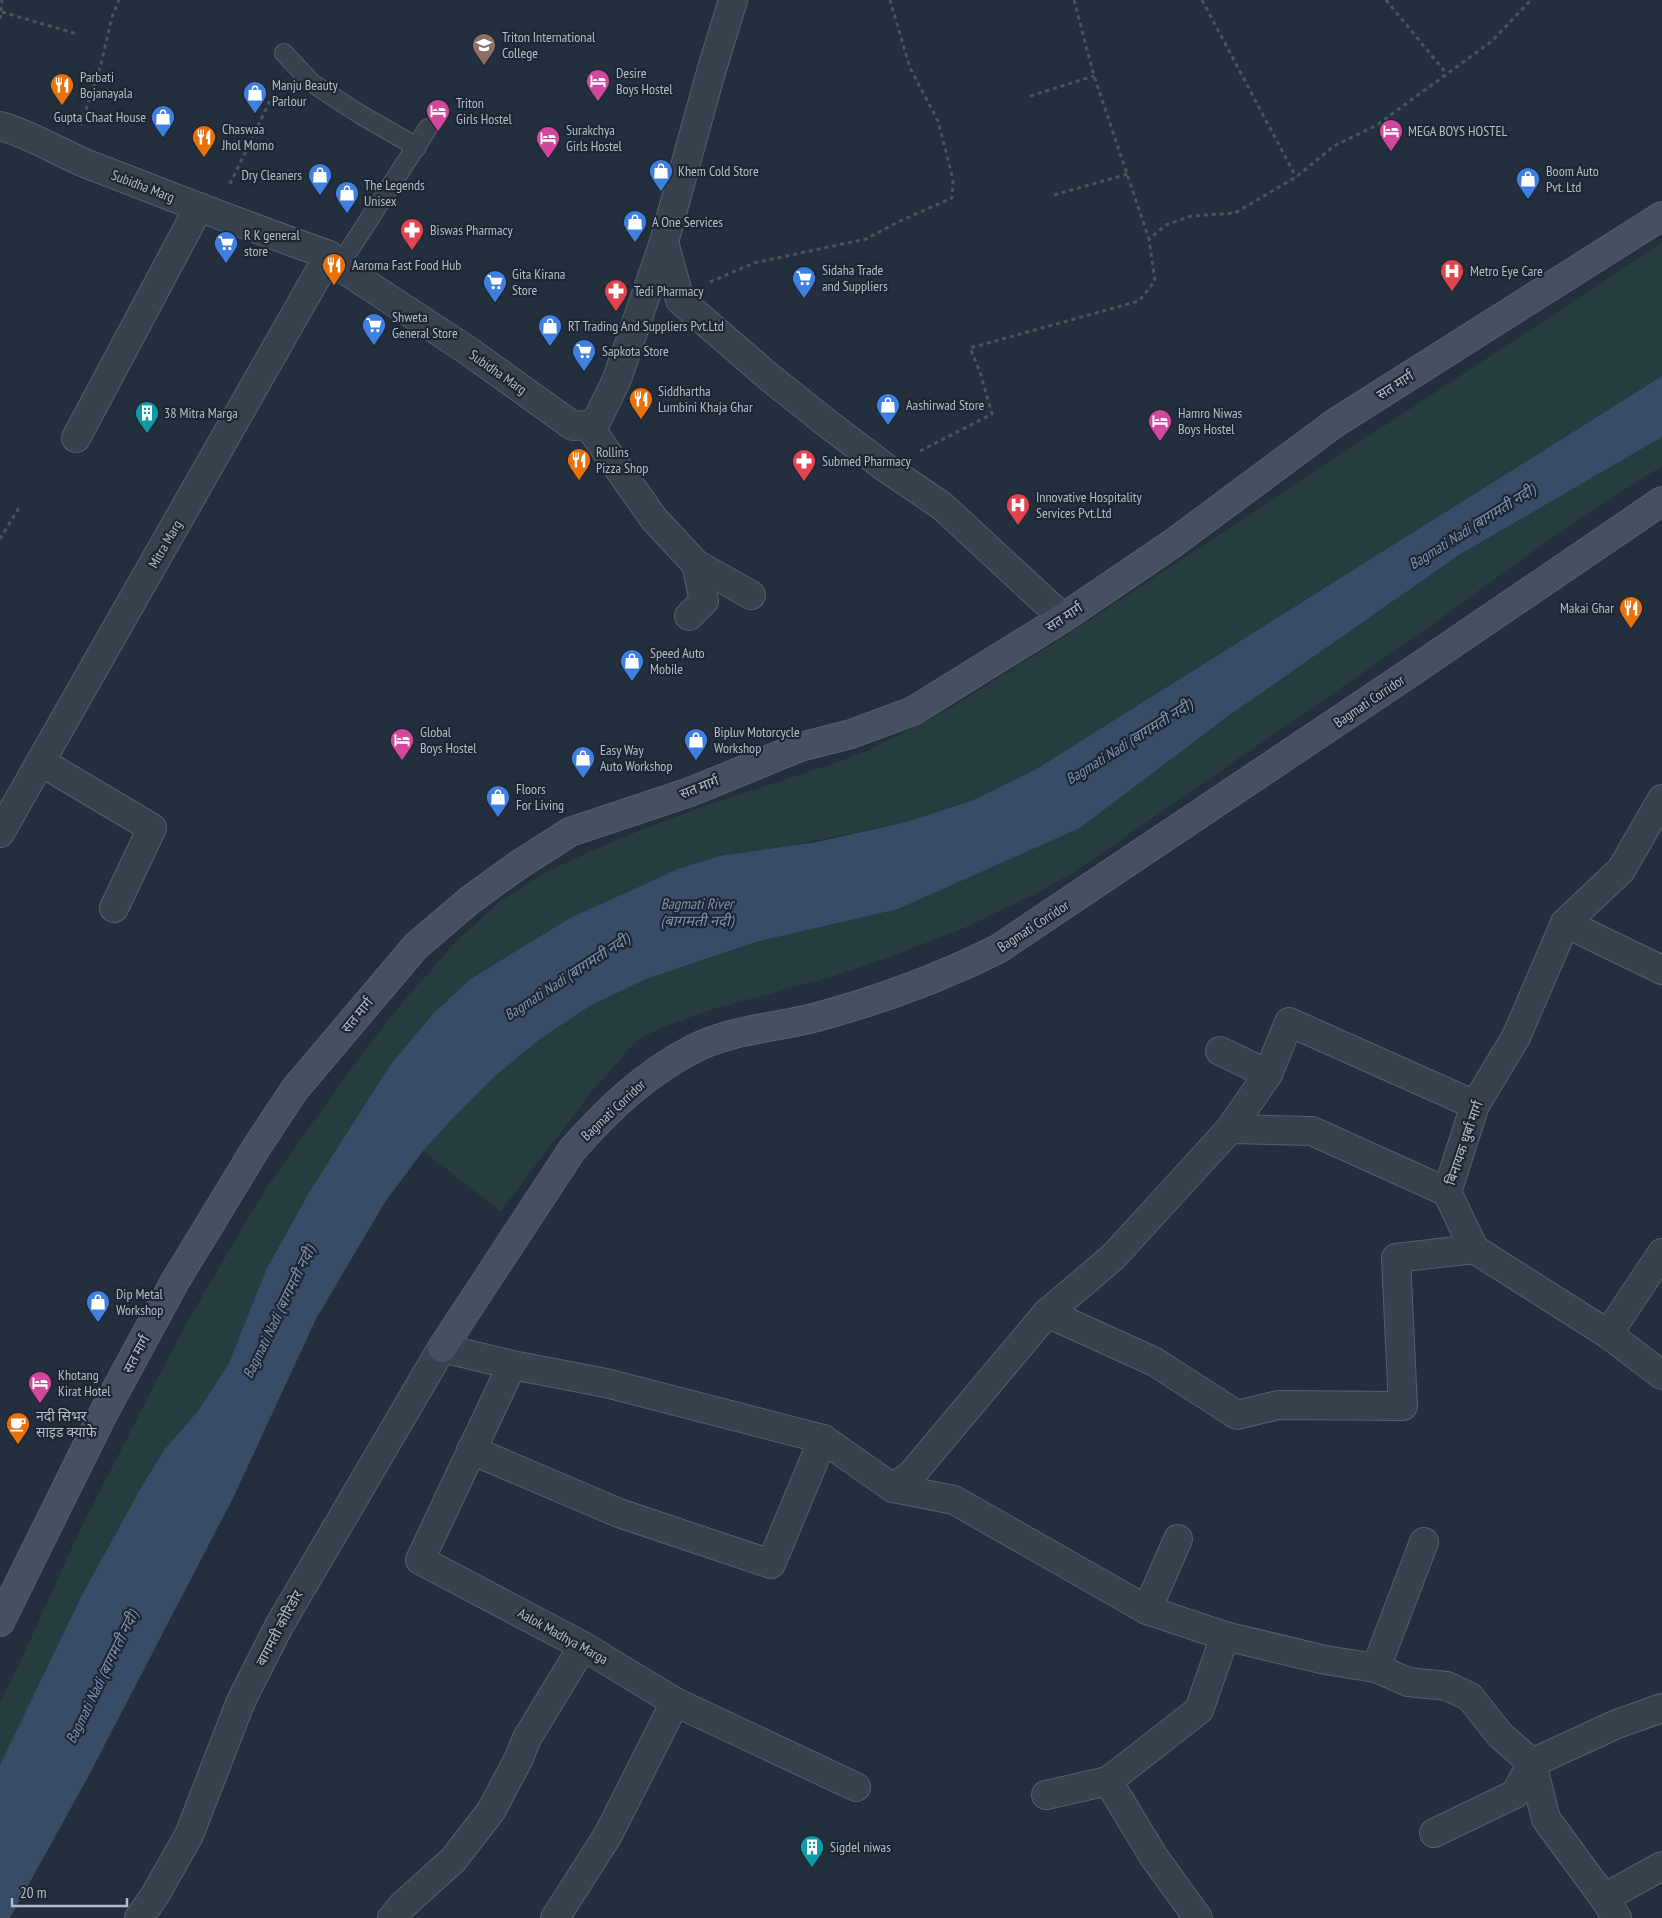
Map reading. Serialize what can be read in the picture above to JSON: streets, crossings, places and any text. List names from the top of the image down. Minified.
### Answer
{"streets":{"main road":["सत मार्ग","Bagmati Corridor"],"street":["Subidha Marg","Mitra Marg","बिनायक धुर्बा मार्ग","बागमती कोरिडोर","Aalok Madhya Marga"]},"crossings":[["Subidha Marg","Mitra Marg"],["Bagmati Corridor","बागमती कोरिडोर"]],"water":["Bagmati Nadi (बागमती नदी)","Bagmati River (बागमती नदी)"],"places":{"school or university":["Triton International College"],"hotel":["Desire Boys Hostel","Triton Girls Hostel","MEGA BOYS HOSTEL","Surakchya Girls Hostel","Hamro Niwas Boys Hostel","Global Boys Hostel","Khotang Kirat Hotel"],"restaurant":["Parbati Bojanayala","Chaswaa Jhol Momo","Aaroma Fast Food Hub","Siddhartha Lumbini Khaja Ghar","Rollins Pizza Shop","Makai Ghar"],"shop":["Manju Beauty Parlour","Gupta Chaat House","Khem Cold Store","Dry Cleaners","Boom Auto Pvt. Ltd","The Legends Unisex","A One Services","RT Trading And Suppliers Pvt.Ltd","Aashirwad Store","Speed Auto Mobile","Bipluv Motorcycle Workshop","Easy Way Auto Workshop","Floors For Living","Dip Metal Workshop"],"pharmacy":["Biswas Pharmacy","Tedi Pharmacy","Submed Pharmacy"],"supermarket":["R K general store","Sidaha Trade and Suppliers","Gita Kirana Store","Shweta General Store","Sapkota Store"],"hospital":["Metro Eye Care","Innovative Hospitality Services Pvt.Ltd"],"building":["38 Mitra Marga","Sigdel niwas"],"cafe":["नदी सिभर साइड क्याफे"]},"scale_bar":"20 m"}
